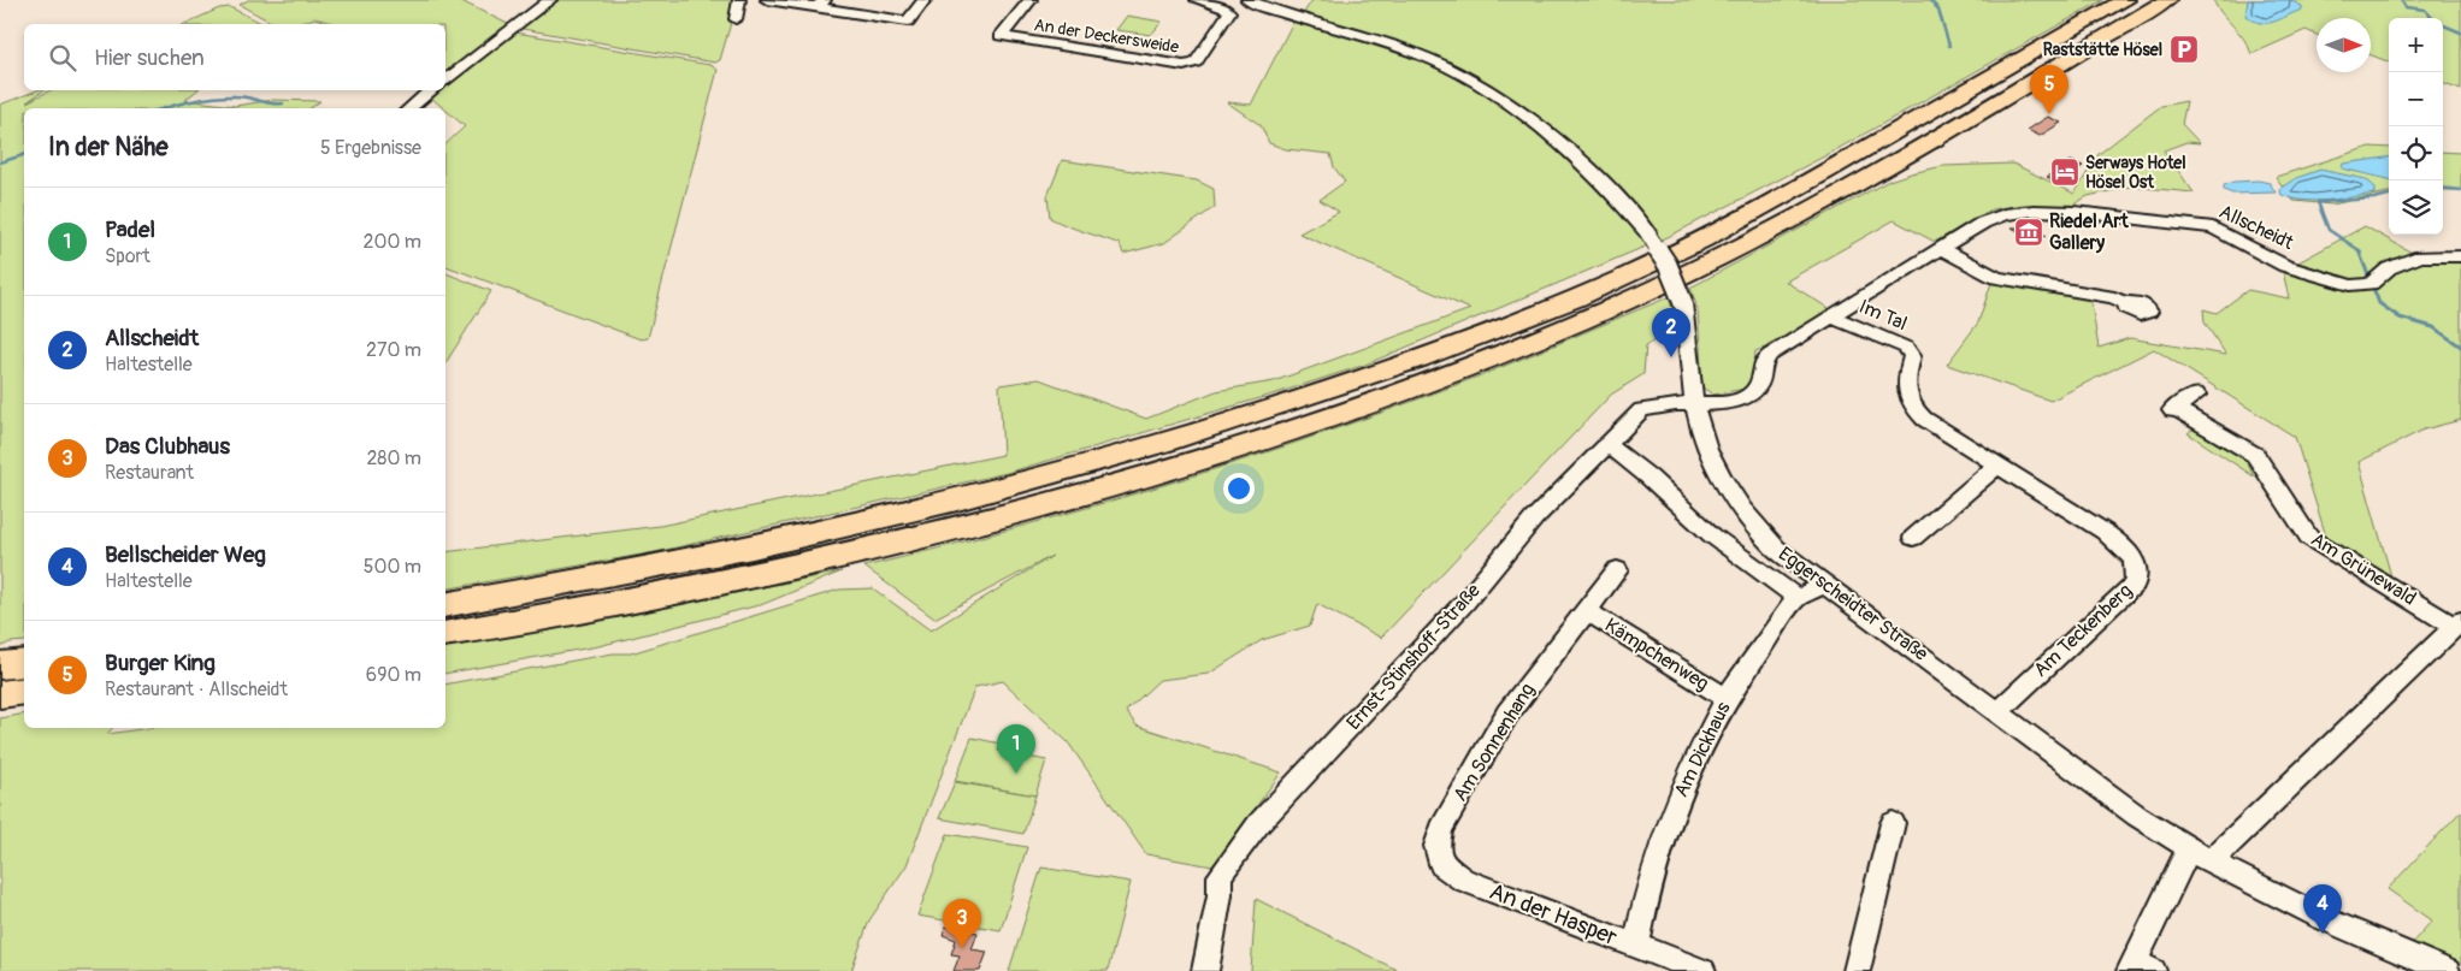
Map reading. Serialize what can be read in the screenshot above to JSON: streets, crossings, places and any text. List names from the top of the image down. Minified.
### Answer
{"streets":{"street":["An der Deckersweide","Allscheidt","Im Tal","Am Grünewald","Eggerscheidter Straße","Am Teckenberg","Kämpchenweg","Ernst-Stinshoff-Straße","Am Sonnenhang","Am Dickhaus","An der Hasper"]},"crossings":[["Allscheidt","Im Tal"],["Allscheidt","Eggerscheidter Straße"],["Allscheidt","Ernst-Stinshoff-Straße"],["Im Tal","Am Teckenberg"],["Eggerscheidter Straße","Am Teckenberg"],["Eggerscheidter Straße","Ernst-Stinshoff-Straße"],["Eggerscheidter Straße","Am Dickhaus"],["Kämpchenweg","Am Sonnenhang"],["Kämpchenweg","Am Dickhaus"],["Am Sonnenhang","An der Hasper"],["Am Dickhaus","An der Hasper"]],"places":{"parking":["Raststätte Hösel"],"hotel":["Serways Hotel Hösel Ost"],"museum":["Riedel Art Gallery"]},"north":"right","page":{"map_buttons":["+","−"],"search":"Hier suchen","pins":["5","2","1","4","3"],"heading":["In der Nähe","5 Ergebnisse"],"list":[{"mark":"1","name":"Padel","note":"Sport","value":"200 m"},{"mark":"2","name":"Allscheidt","note":"Haltestelle","value":"270 m"},{"mark":"3","name":"Das Clubhaus","note":"Restaurant","value":"280 m"},{"mark":"4","name":"Bellscheider Weg","note":"Haltestelle","value":"500 m"},{"mark":"5","name":"Burger King","note":"Restaurant · Allscheidt","value":"690 m"}]}}
